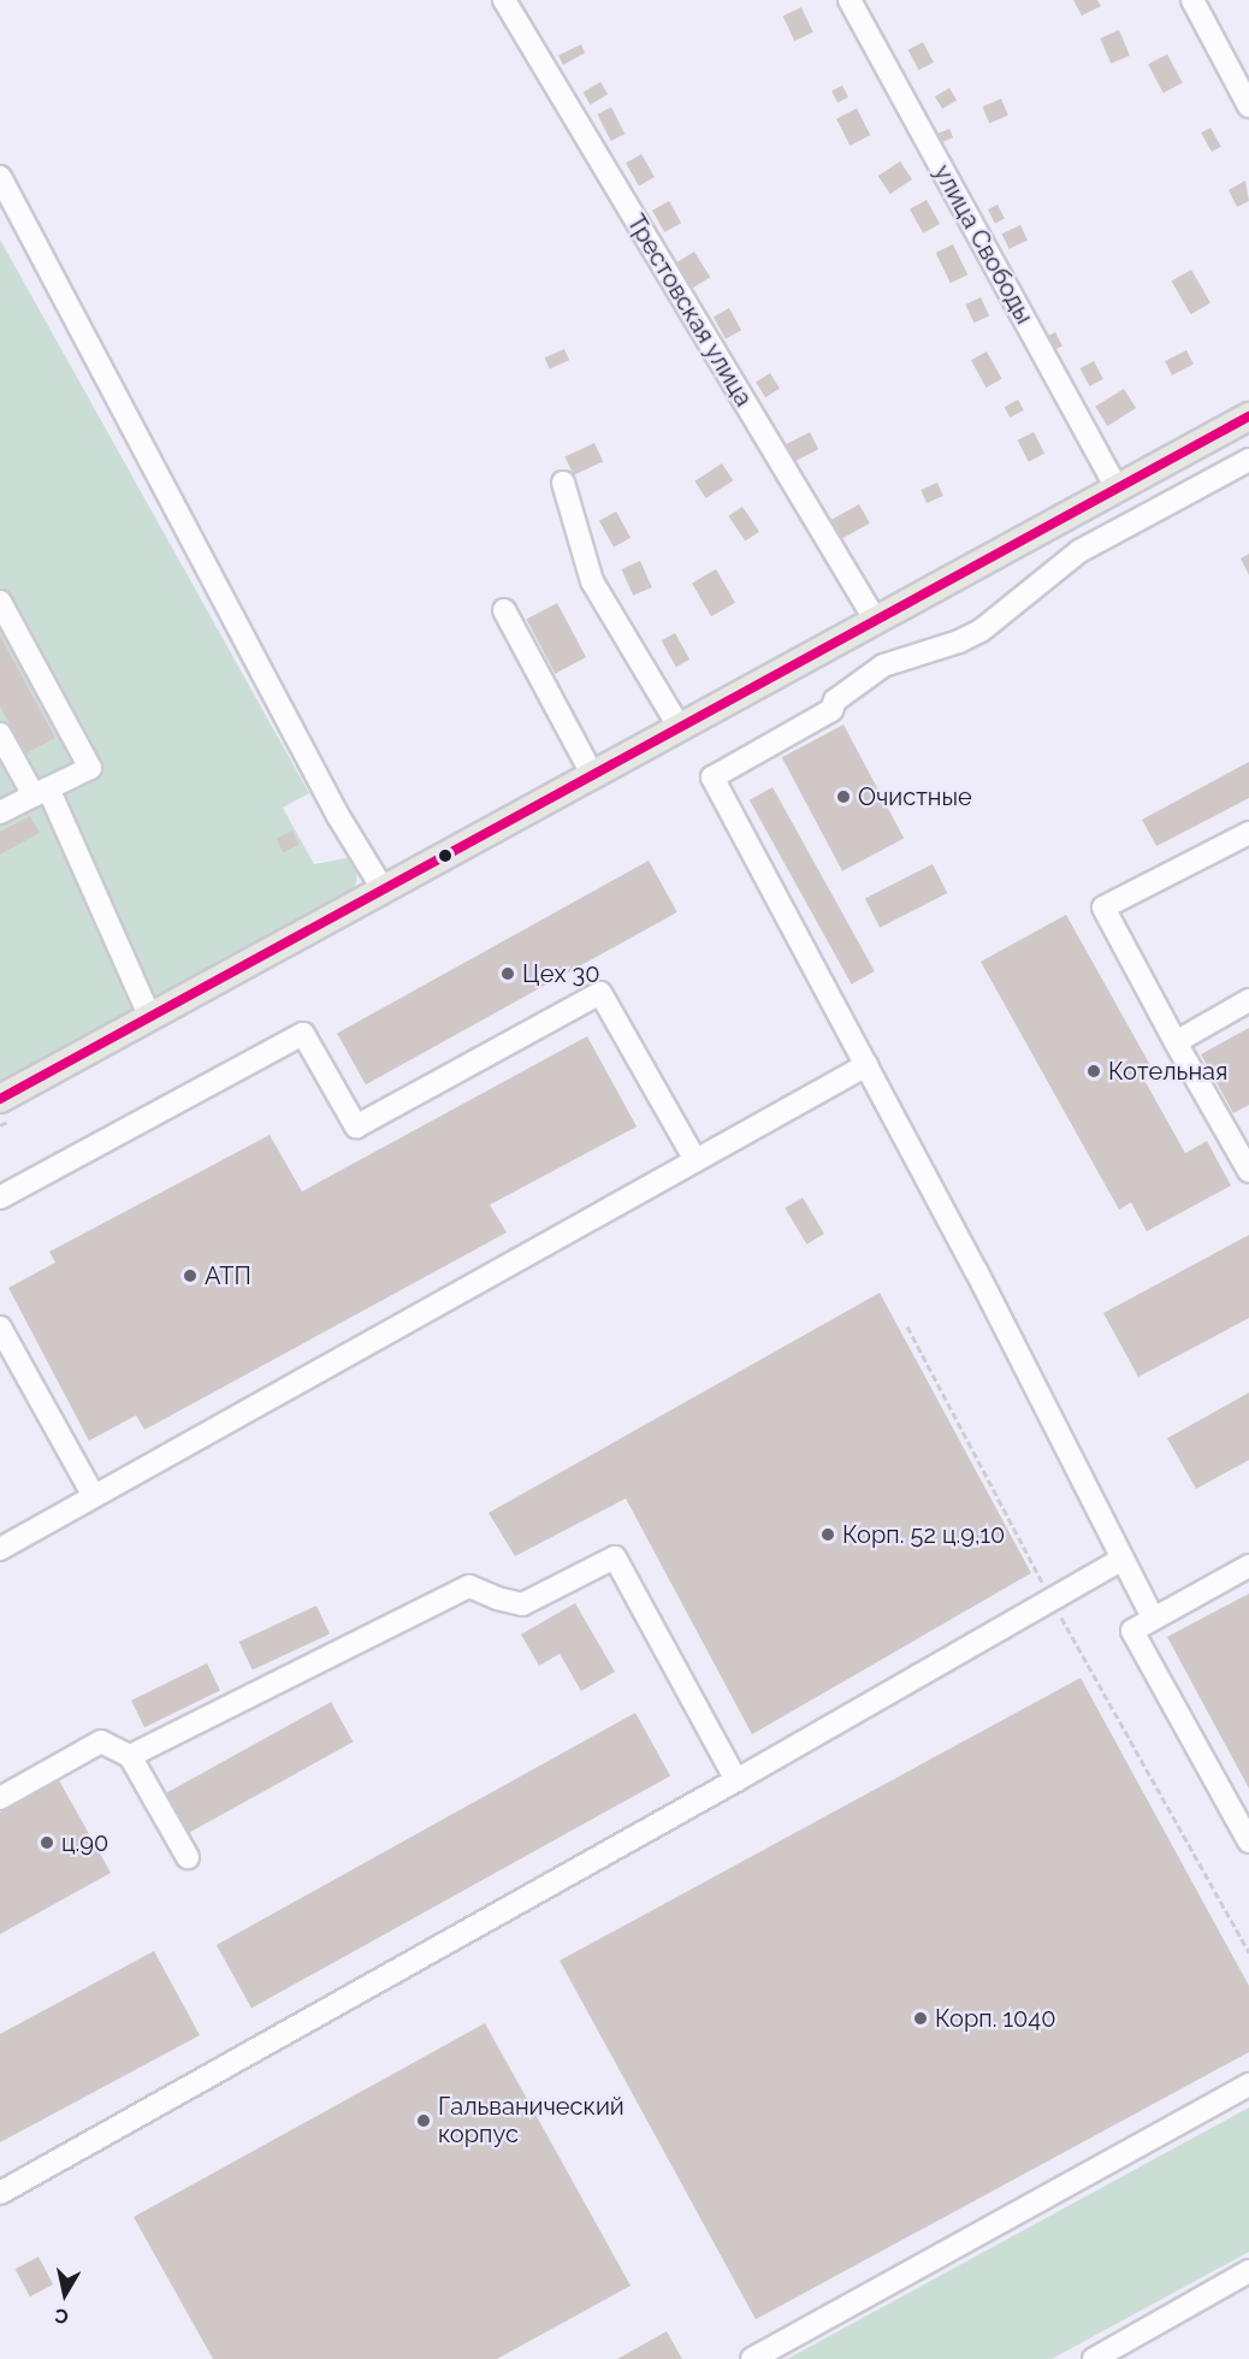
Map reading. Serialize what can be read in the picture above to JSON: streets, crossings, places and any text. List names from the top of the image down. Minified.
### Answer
{"streets":{"street":["улица Свободы","Трестовская улица"]},"places":["Очистные","Цех 30","Котельная","АТП","Корп. 52 ц.9,10","ц.90","Корп. 1040","Гальванический корпус"],"north":"bottom"}
